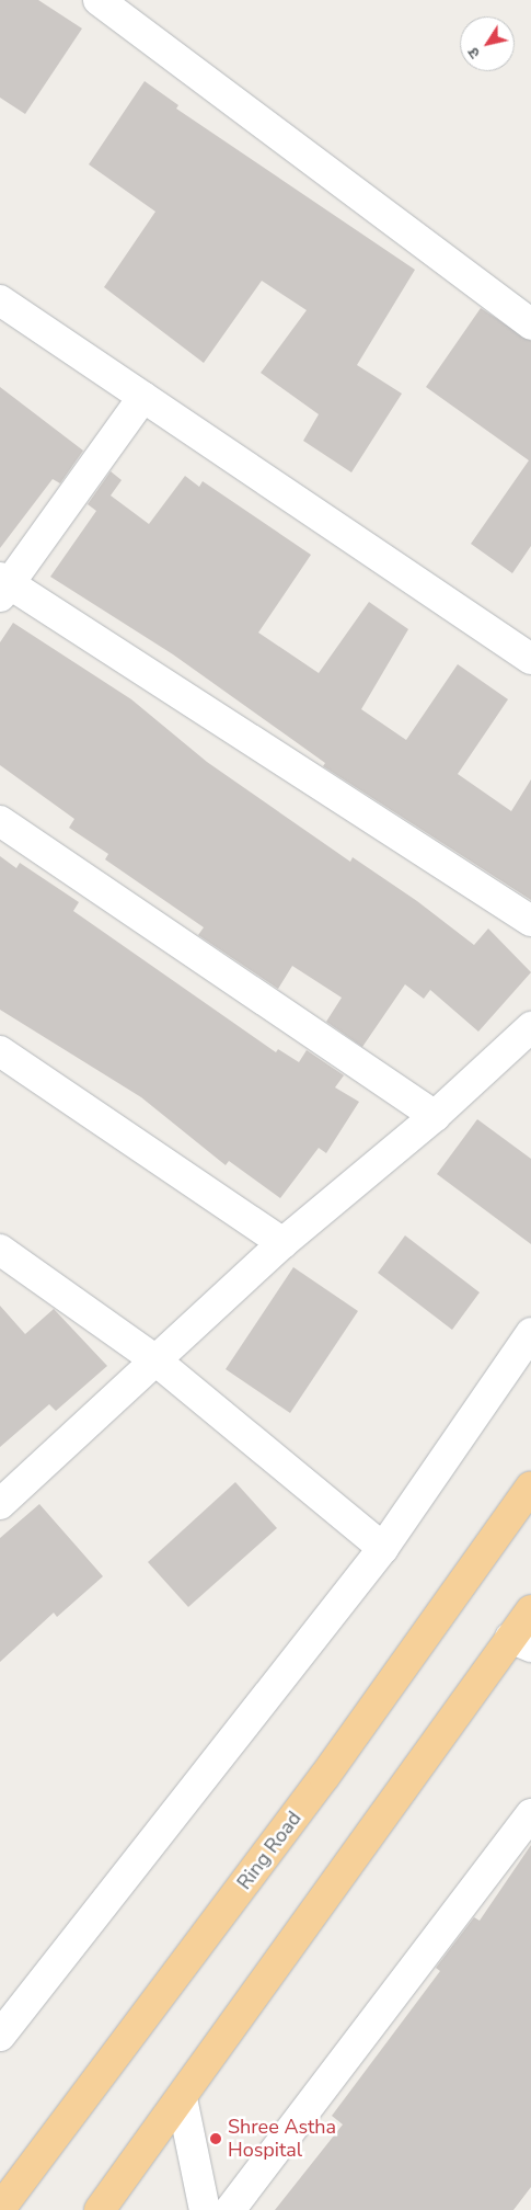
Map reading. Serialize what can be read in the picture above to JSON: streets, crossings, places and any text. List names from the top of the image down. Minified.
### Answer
{"streets":{"highway":["Ring Road"]},"places":["Shree Astha Hospital"],"north":"bottom left"}
